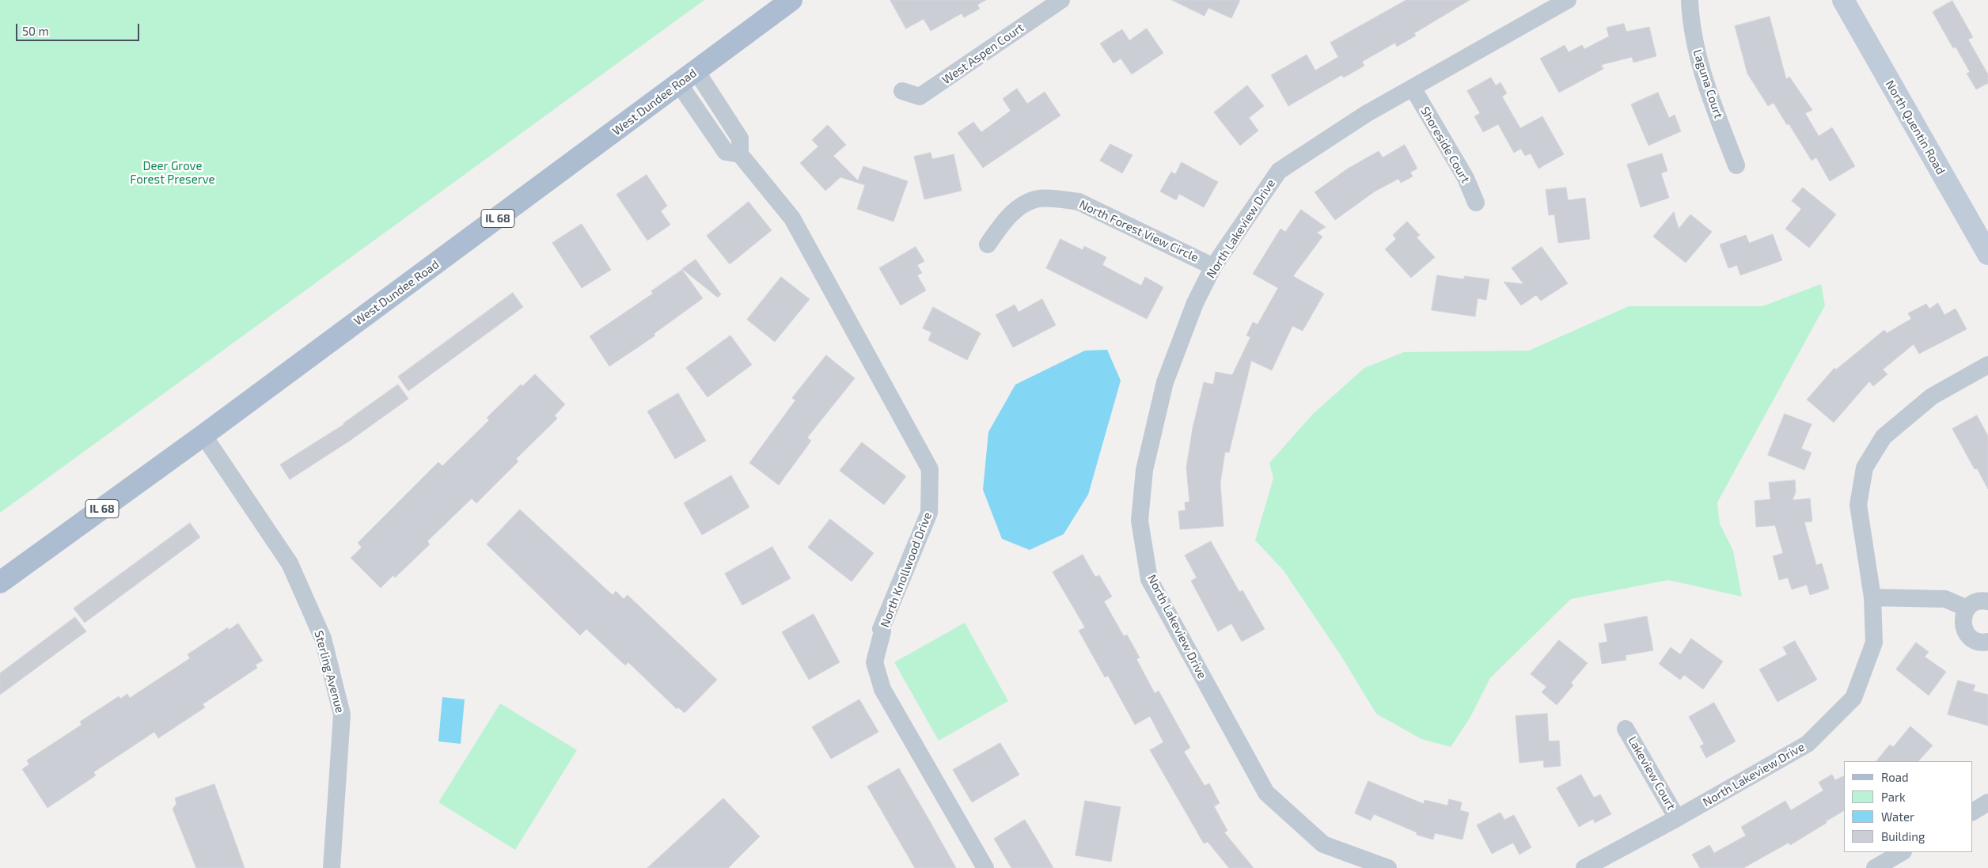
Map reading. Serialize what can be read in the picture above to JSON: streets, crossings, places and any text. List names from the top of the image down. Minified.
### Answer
{"streets":{"main road":["West Dundee Road","North Quentin Road","IL 68"],"street":["West Aspen Court","Laguna Court","Shoreside Court","North Lakeview Drive","North Forest View Circle","North Knollwood Drive","Sterling Avenue","Lakeview Court"]},"crossings":[["West Dundee Road","Sterling Avenue"],["Shoreside Court","North Lakeview Drive"],["North Lakeview Drive","North Forest View Circle"],["North Lakeview Drive","Lakeview Court"]],"parks":["Deer Grove Forest Preserve"],"legend":["Road","Park","Water","Building"],"scale_bar":"50 m"}
